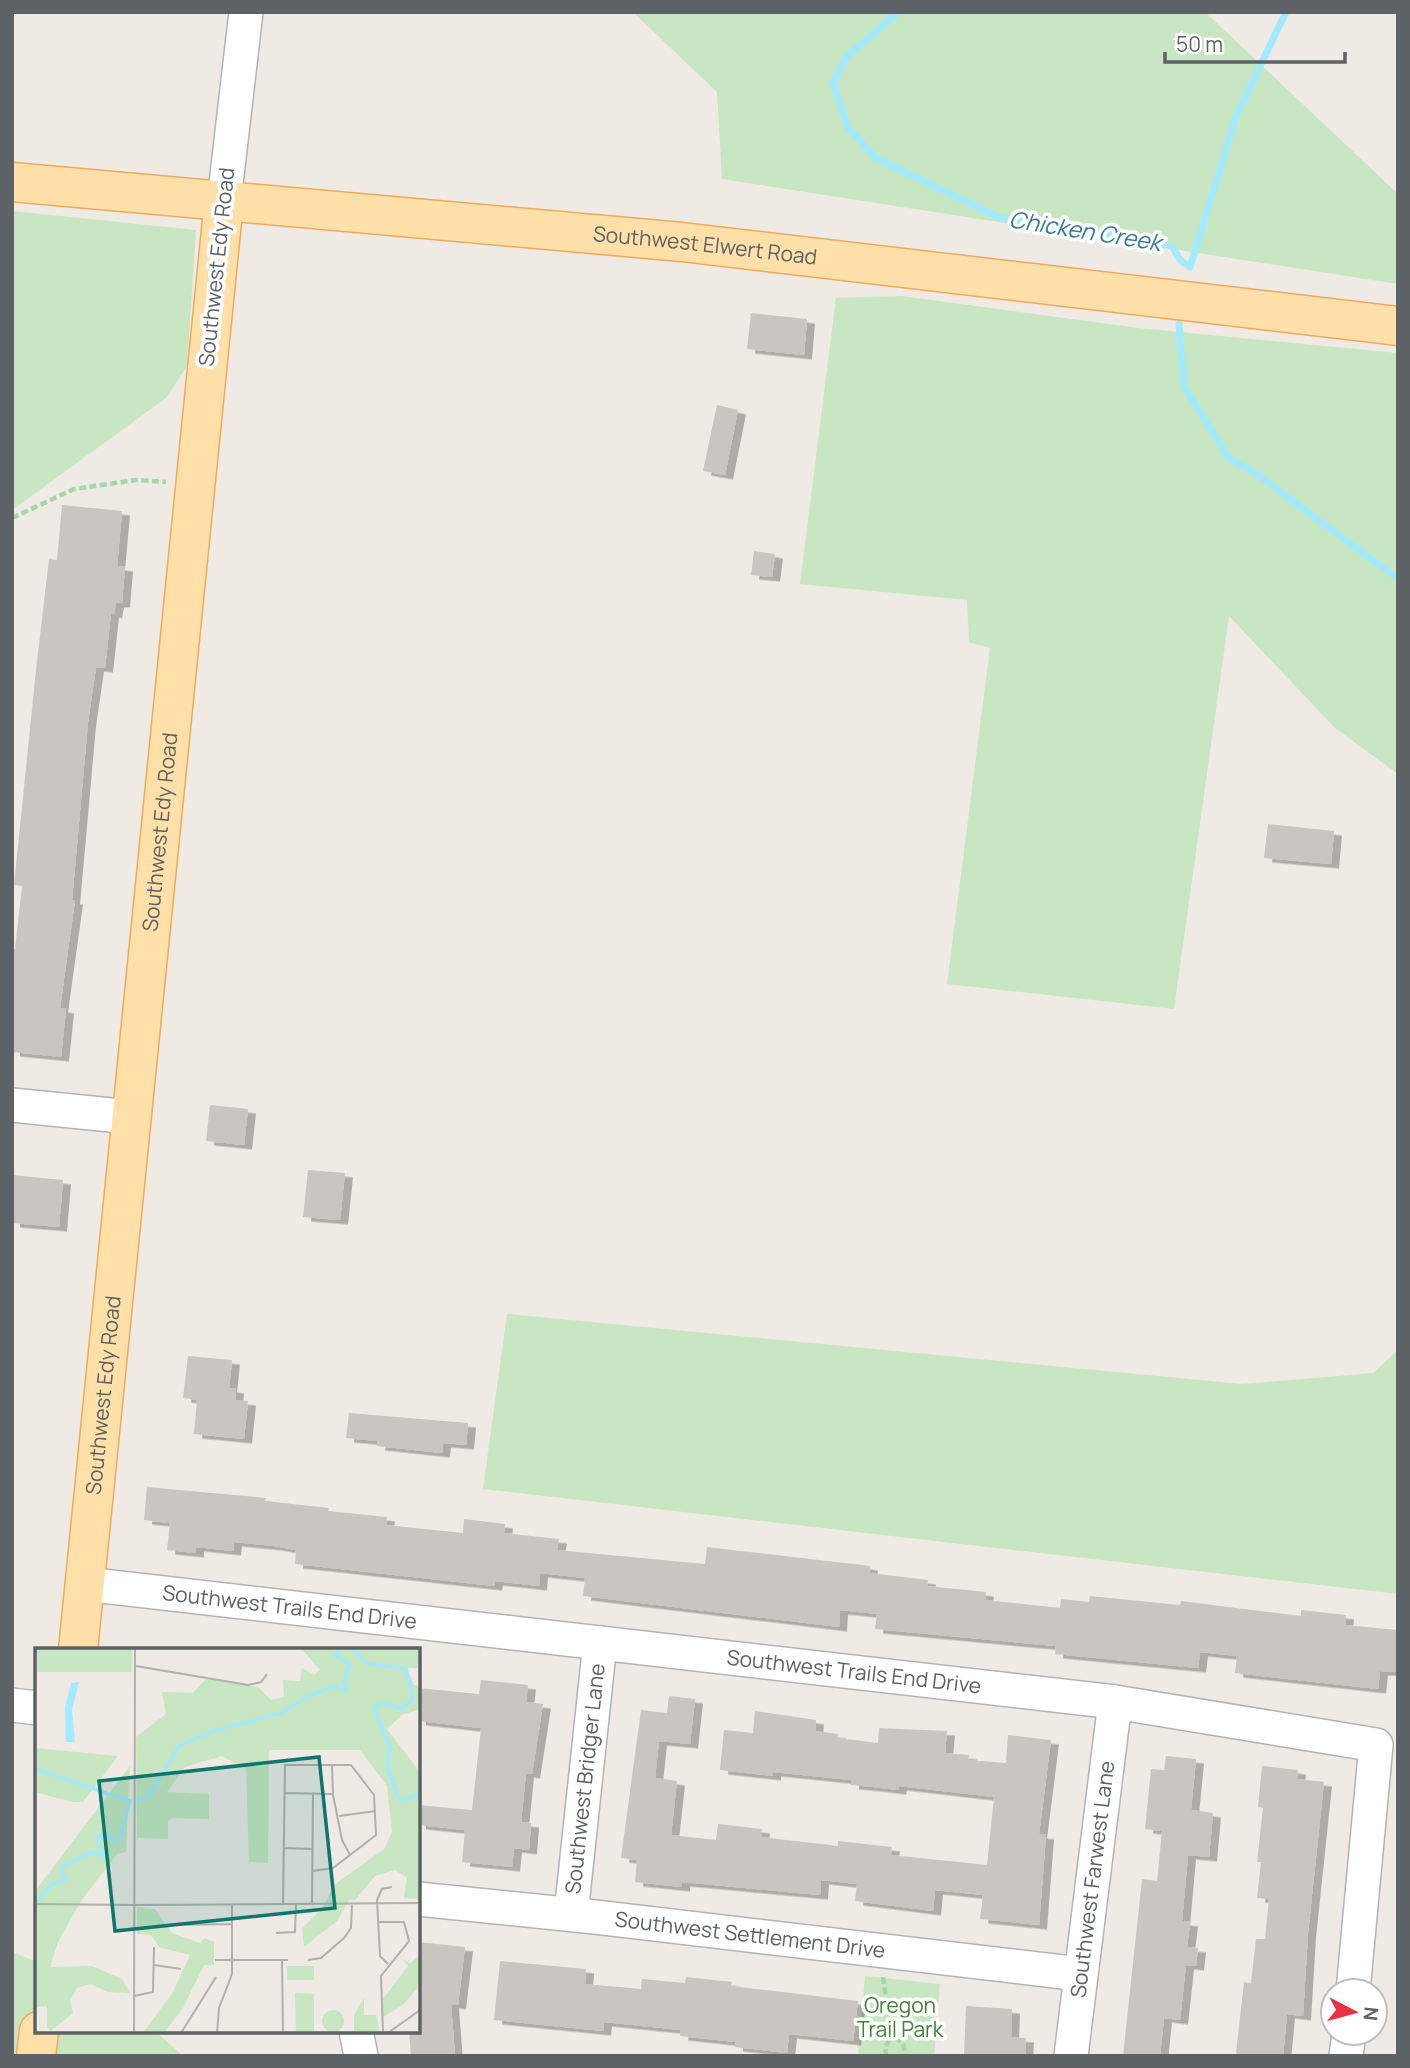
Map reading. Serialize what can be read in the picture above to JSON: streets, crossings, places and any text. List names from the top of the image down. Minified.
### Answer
{"streets":{"main road":["Southwest Elwert Road","Southwest Edy Road"],"street":["Southwest Trails End Drive","Southwest Bridger Lane","Southwest Farwest Lane","Southwest Settlement Drive"]},"crossings":[["Southwest Elwert Road","Southwest Edy Road"],["Southwest Edy Road","Southwest Trails End Drive"],["Southwest Trails End Drive","Southwest Bridger Lane"],["Southwest Trails End Drive","Southwest Farwest Lane"],["Southwest Bridger Lane","Southwest Settlement Drive"],["Southwest Farwest Lane","Southwest Settlement Drive"]],"water":["Chicken Creek"],"parks":["Oregon Trail Park"],"scale_bar":"50 m","north":"right"}
